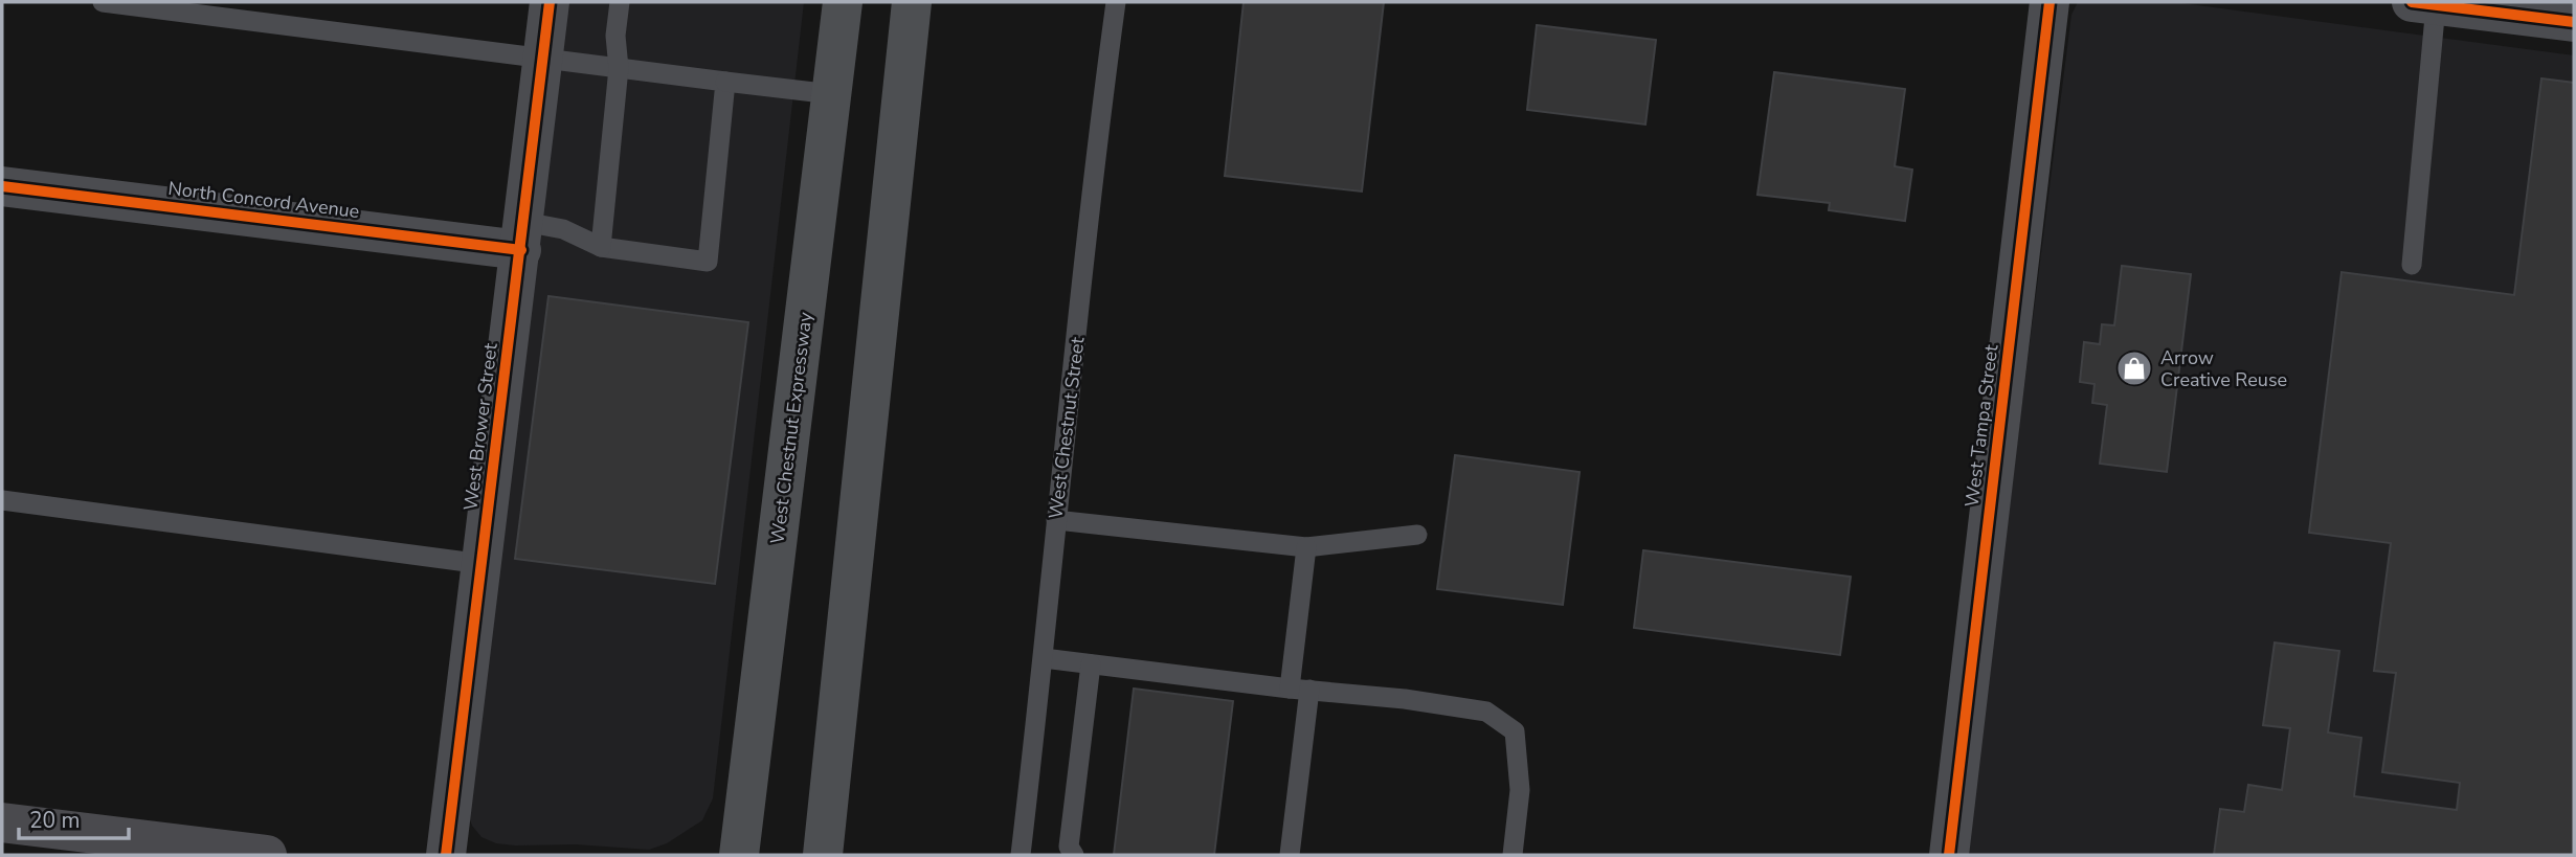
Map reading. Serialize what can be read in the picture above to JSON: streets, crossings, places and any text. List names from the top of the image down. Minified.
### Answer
{"streets":{"main road":["West Chestnut Expressway"],"street":["North Concord Avenue","West Tampa Street","West Brower Street"],"lane":["West Chestnut Street"]},"crossings":[["North Concord Avenue","West Brower Street"]],"places":{"shop":["Arrow Creative Reuse"]},"scale_bar":"20 m"}
